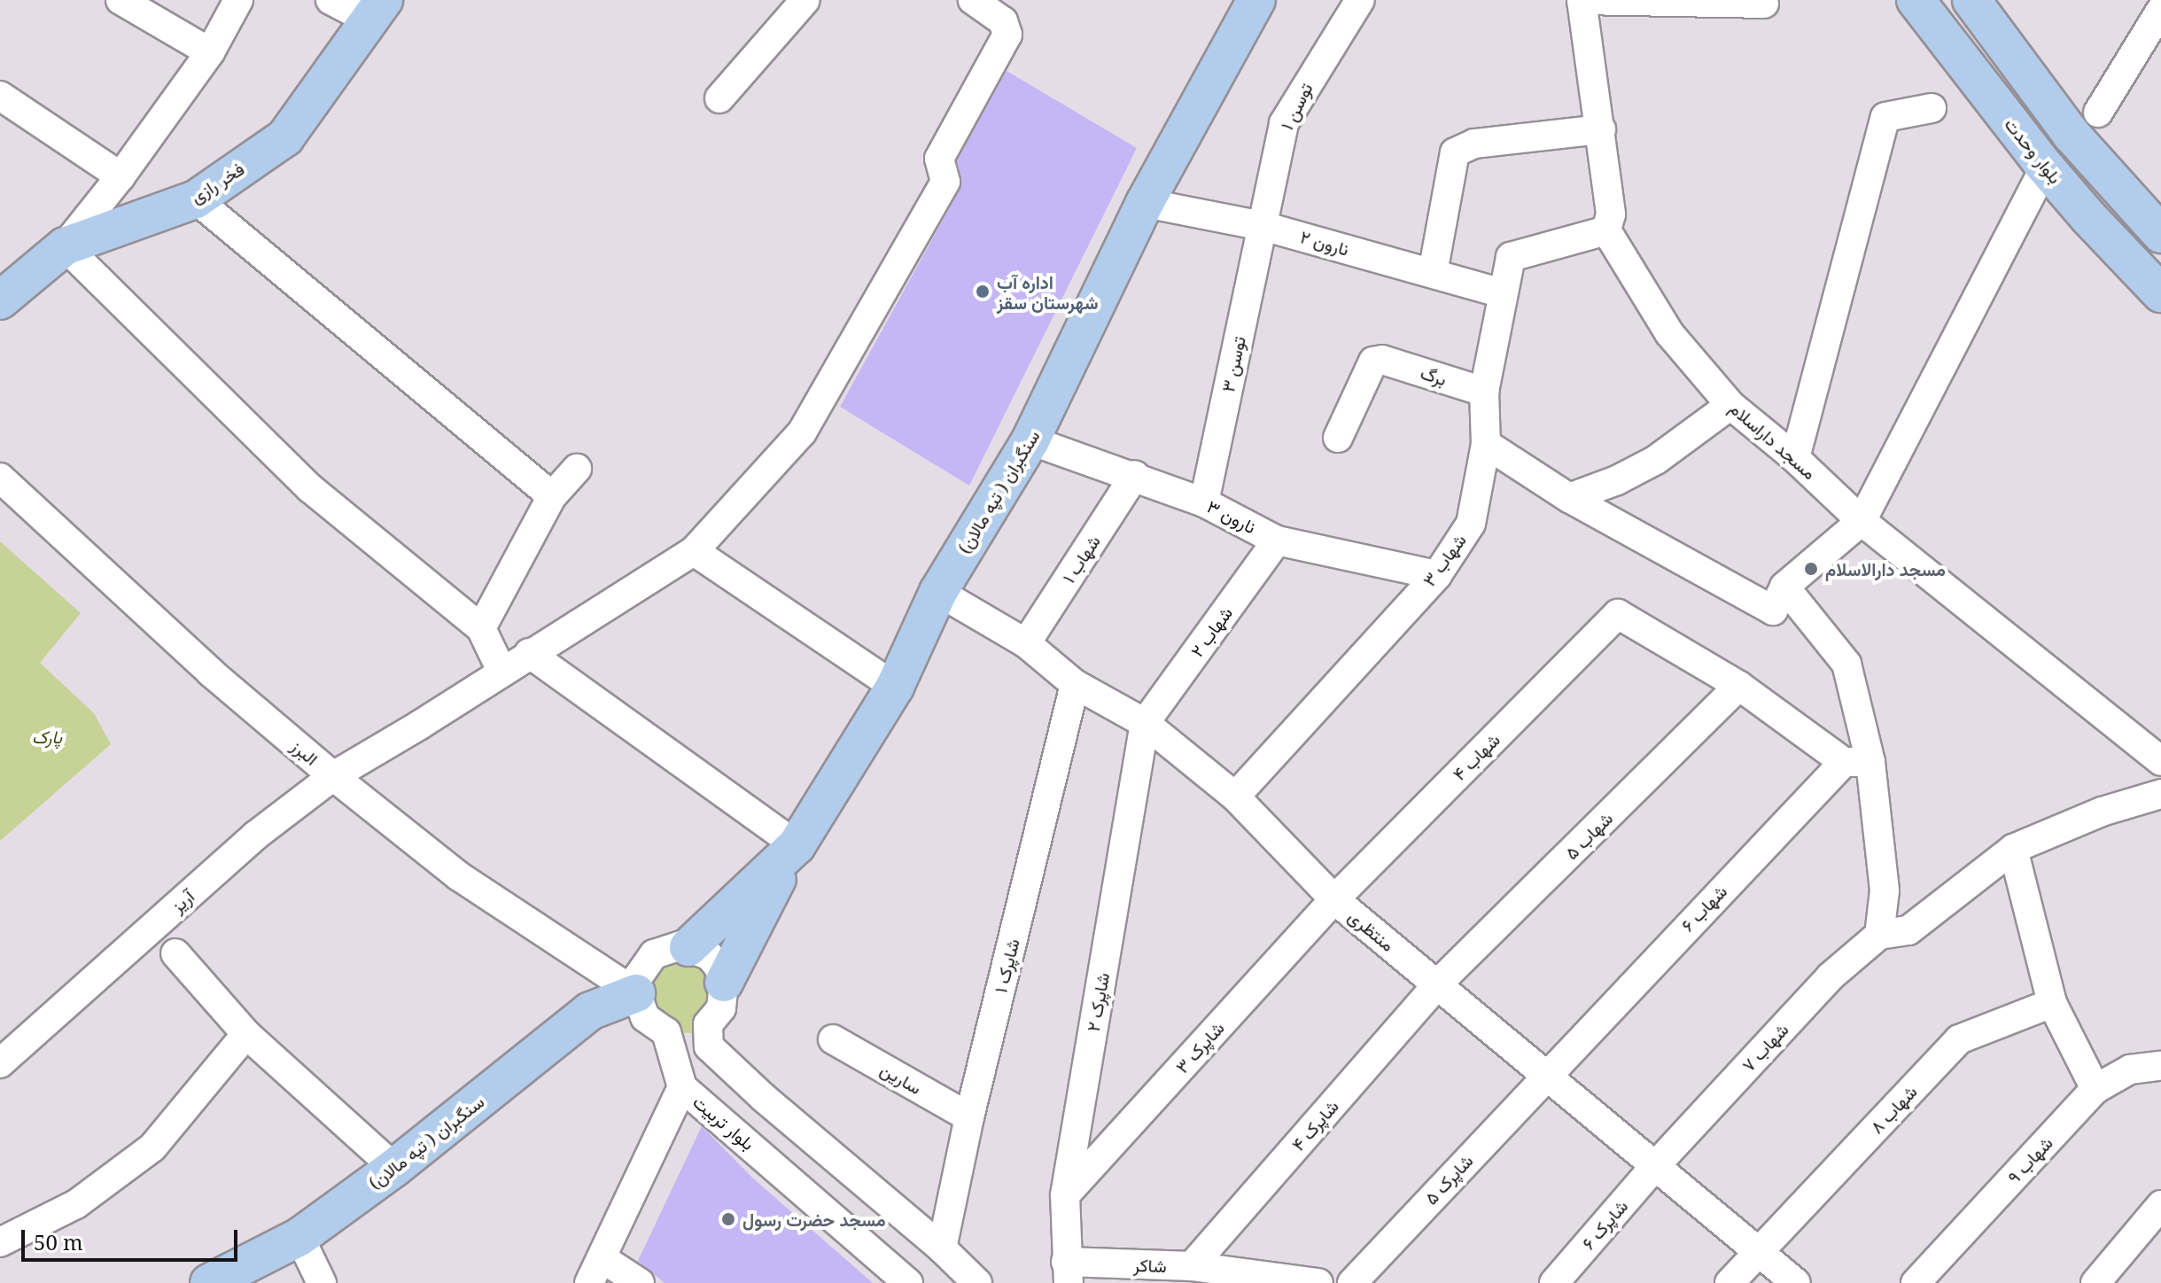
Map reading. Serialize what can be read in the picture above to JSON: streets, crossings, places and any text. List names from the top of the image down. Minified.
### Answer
{"streets":{"main road":["بلوار وحدت","فخر رازی","سنگبران ( تپه مالان)"],"street":["توسن ۱","نارون ۲","توسن ۳","برگ","مسجد داراسلام","نارون ۳","شهاب ۱","شهاب ۳","شهاب ۲","البرز","شهاب ۴","شهاب ۵","آریز","شهاب ۶","منتظری","شاپرک ۱","شاپرک ۲","شاپرک ۳","شهاب ۷","سارین","شهاب ۸","بلوار تربیت","شاپرک ۴","شهاب ۹","شاپرک ۵","شاپرک ۶","شاکر"]},"crossings":[["توسن ۱","نارون ۲"],["توسن ۱","توسن ۳"],["نارون ۲","توسن ۳"],["نارون ۲","سنگبران ( تپه مالان)"],["نارون ۲","شهاب ۳"],["توسن ۳","نارون ۳"],["برگ","شهاب ۳"],["مسجد داراسلام","شهاب ۳"],["سنگبران ( تپه مالان)","نارون ۳"],["سنگبران ( تپه مالان)","البرز"],["سنگبران ( تپه مالان)","منتظری"],["سنگبران ( تپه مالان)","بلوار تربیت"],["نارون ۳","شهاب ۱"],["نارون ۳","شهاب ۳"],["نارون ۳","شهاب ۲"],["شهاب ۱","منتظری"],["شهاب ۳","منتظری"],["شهاب ۲","منتظری"],["شهاب ۲","شاپرک ۲"],["البرز","آریز"],["البرز","بلوار تربیت"],["شهاب ۴","شهاب ۵"],["شهاب ۴","منتظری"],["شهاب ۴","شاپرک ۳"],["شهاب ۵","منتظری"],["شهاب ۵","شاپرک ۴"],["شهاب ۶","منتظری"],["شهاب ۶","شاپرک ۵"],["منتظری","شاپرک ۱"],["منتظری","شاپرک ۲"],["منتظری","شاپرک ۳"],["منتظری","شهاب ۷"],["منتظری","شهاب ۸"],["منتظری","شاپرک ۴"],["منتظری","شاپرک ۵"],["منتظری","شاپرک ۶"],["شاپرک ۱","سارین"],["شاپرک ۲","شاپرک ۳"],["شاپرک ۲","شاکر"],["شهاب ۷","شاپرک ۶"],["شاپرک ۴","شاکر"]],"parks":["پارک"],"places":["اداره آب شهرستان سقز","مسجد دارالاسلام","مسجد حضرت رسول"],"scale_bar":"50 m"}
